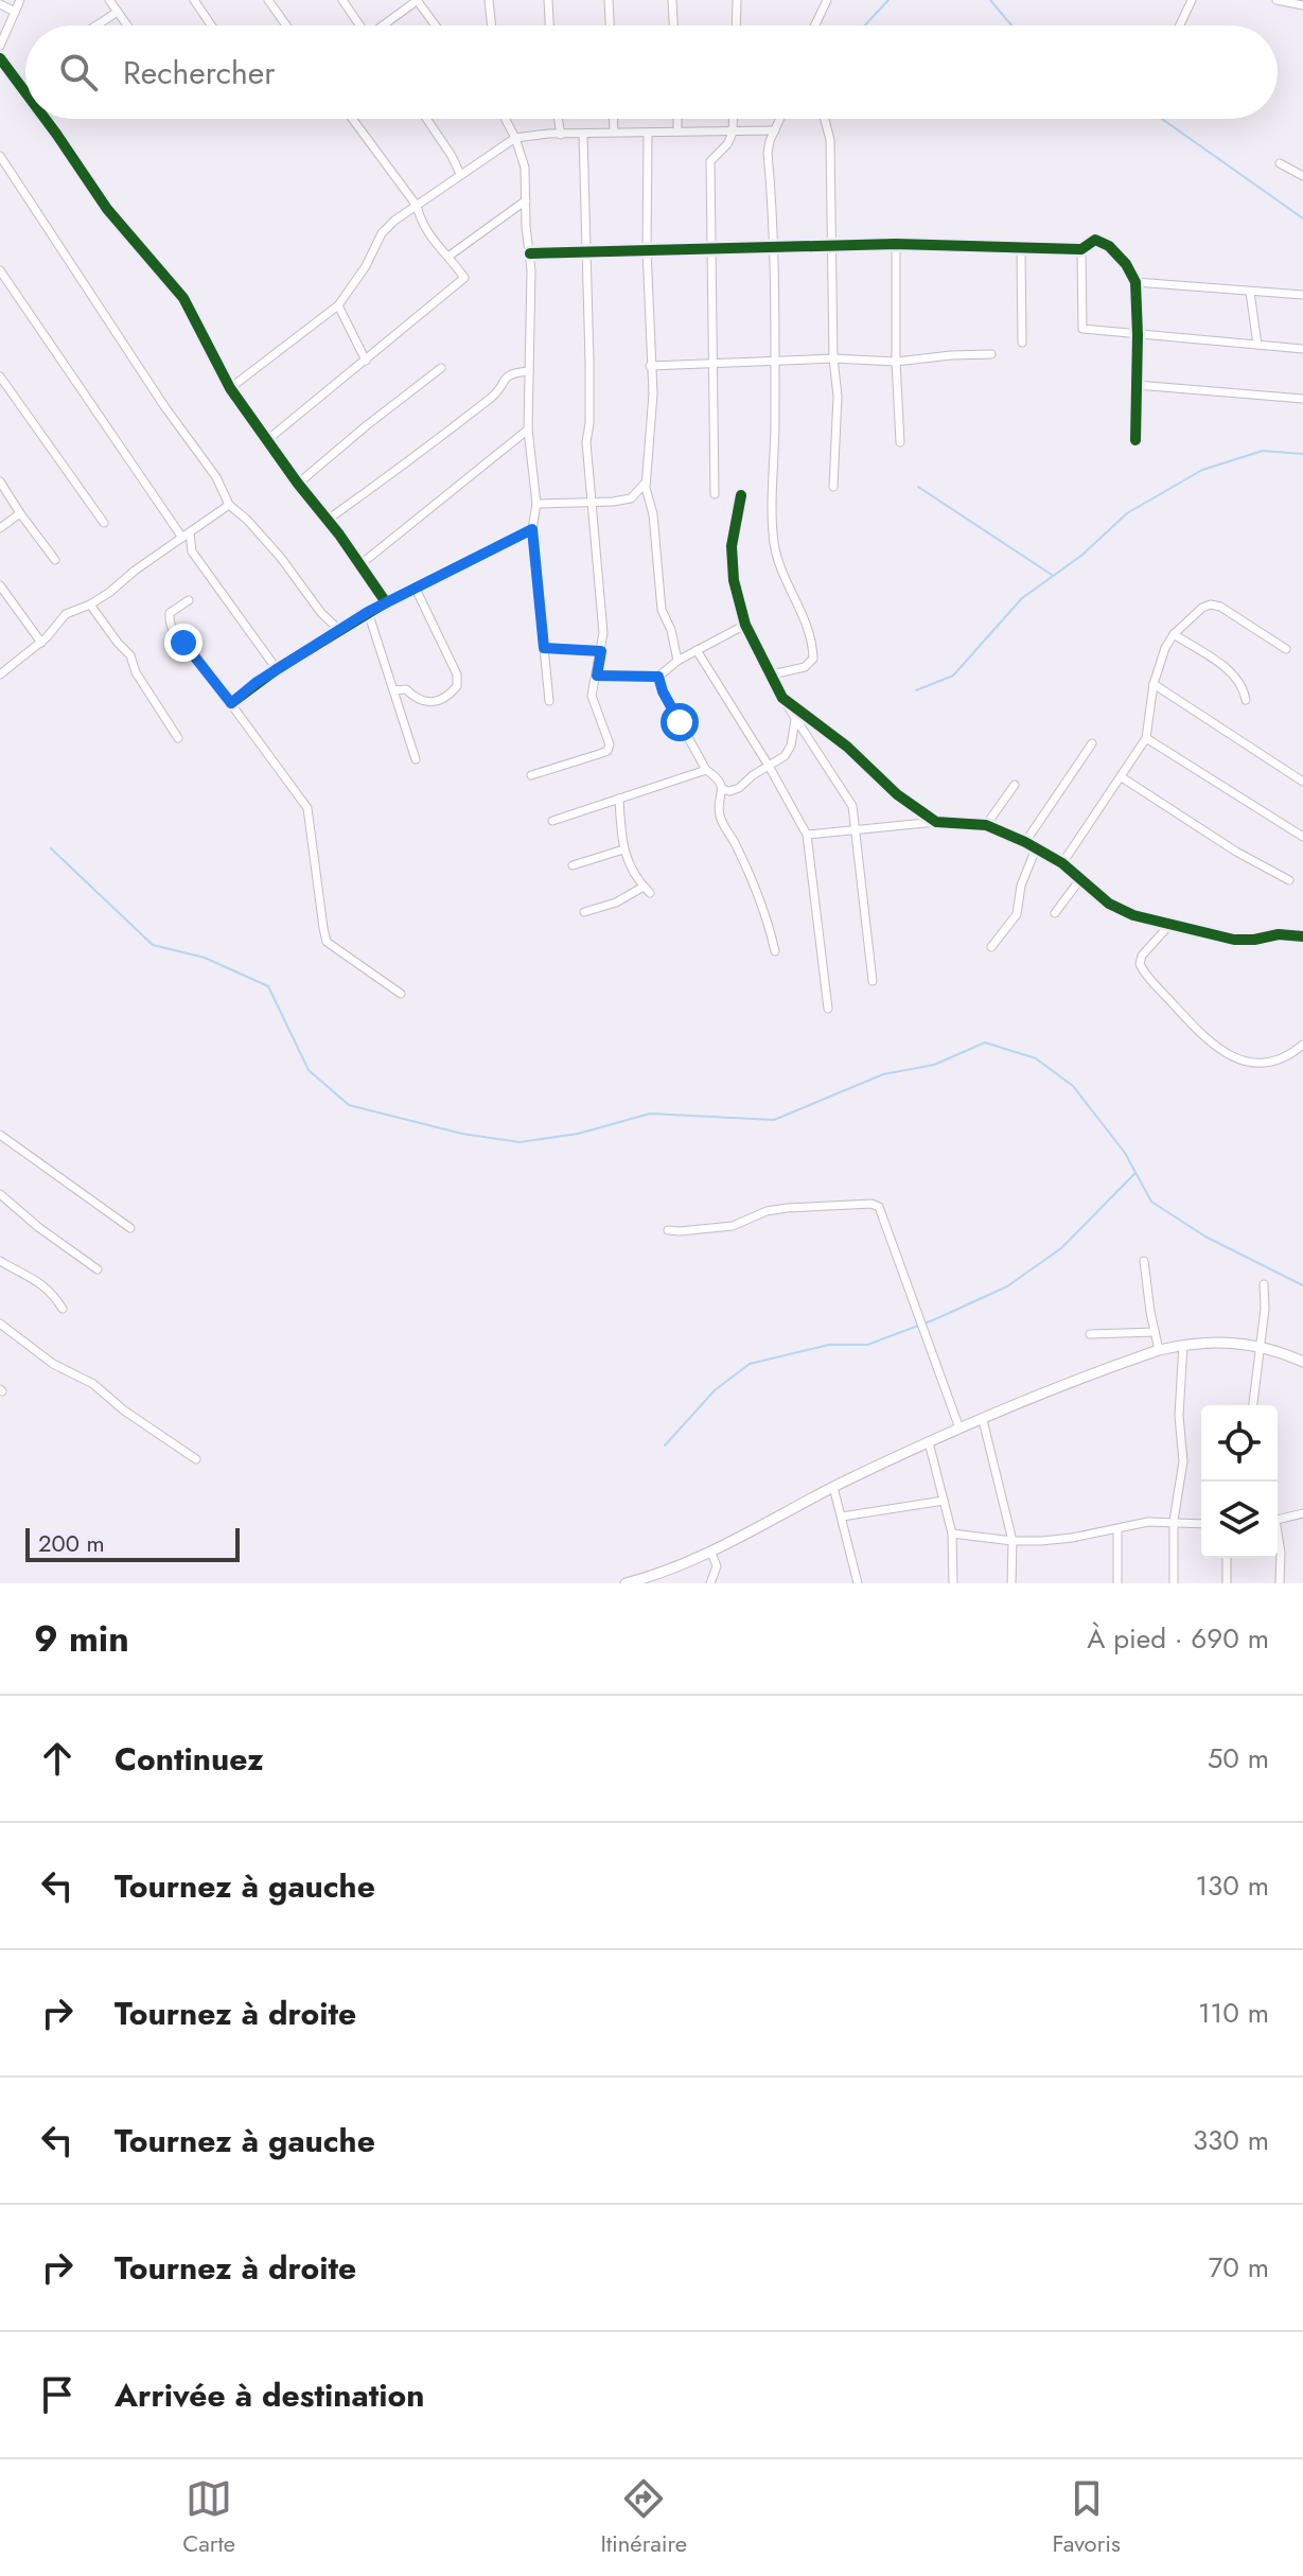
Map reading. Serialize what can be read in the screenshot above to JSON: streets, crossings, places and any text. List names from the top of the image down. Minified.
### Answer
{"scale_bar":"200 m","page":{"search":"Rechercher","scale":"200 m","heading":["9 min","À pied · 690 m"],"list":[["Continuez","50 m"],["Tournez à gauche","130 m"],["Tournez à droite","110 m"],["Tournez à gauche","330 m"],["Tournez à droite","70 m"],"Arrivée à destination"],"nav":["Carte","Itinéraire","Favoris"]}}
